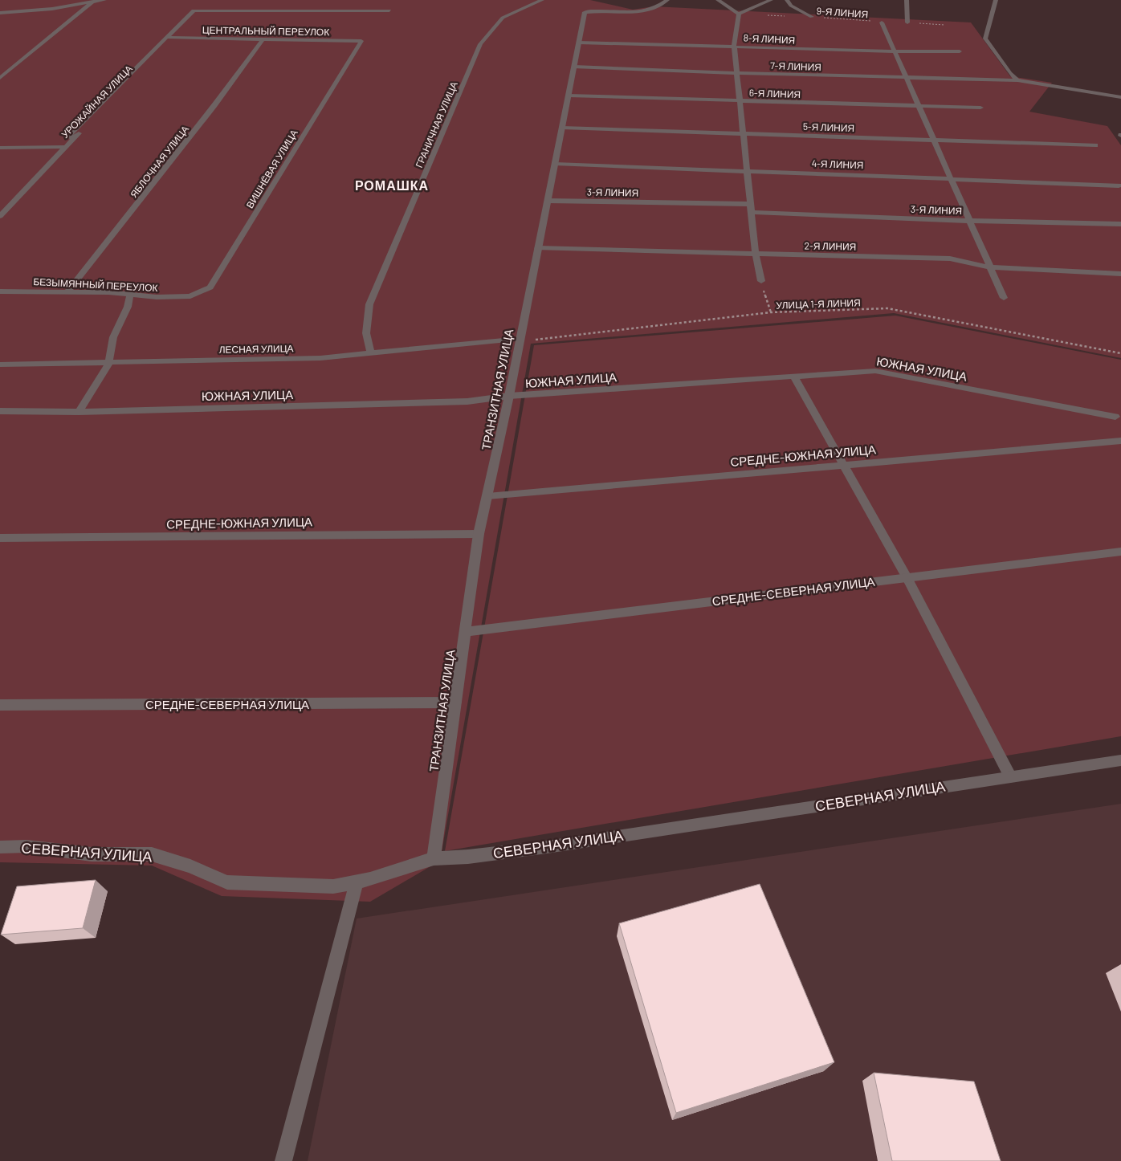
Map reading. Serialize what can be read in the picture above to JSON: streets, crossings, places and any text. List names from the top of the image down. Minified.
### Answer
{"streets":{"street":["8-Я ЛИНИЯ","7-Я ЛИНИЯ","6-Я ЛИНИЯ","УРОЖАЙНАЯ УЛИЦА","ГРАНИЧНАЯ УЛИЦА","5-Я ЛИНИЯ","ЯБЛОЧНАЯ УЛИЦА","4-Я ЛИНИЯ","ВИШНЁВАЯ УЛИЦА","3-Я ЛИНИЯ","2-Я ЛИНИЯ","БЕЗЫМЯННЫЙ ПЕРЕУЛОК","ЛЕСНАЯ УЛИЦА","ЮЖНАЯ УЛИЦА","ТРАНЗИТНАЯ УЛИЦА","СРЕДНЕ-ЮЖНАЯ УЛИЦА","СРЕДНЕ-СЕВЕРНАЯ УЛИЦА","СЕВЕРНАЯ УЛИЦА"],"lane":["ЦЕНТРАЛЬНЫЙ ПЕРЕУЛОК"],"path":["9-Я ЛИНИЯ","УЛИЦА 1-Я ЛИНИЯ"]},"crossings":[["ЦЕНТРАЛЬНЫЙ ПЕРЕУЛОК","УРОЖАЙНАЯ УЛИЦА"],["ЦЕНТРАЛЬНЫЙ ПЕРЕУЛОК","ЯБЛОЧНАЯ УЛИЦА"],["ЦЕНТРАЛЬНЫЙ ПЕРЕУЛОК","ВИШНЁВАЯ УЛИЦА"],["8-Я ЛИНИЯ","ТРАНЗИТНАЯ УЛИЦА"],["7-Я ЛИНИЯ","ТРАНЗИТНАЯ УЛИЦА"],["6-Я ЛИНИЯ","ТРАНЗИТНАЯ УЛИЦА"],["ГРАНИЧНАЯ УЛИЦА","ЛЕСНАЯ УЛИЦА"],["5-Я ЛИНИЯ","ТРАНЗИТНАЯ УЛИЦА"],["ЯБЛОЧНАЯ УЛИЦА","БЕЗЫМЯННЫЙ ПЕРЕУЛОК"],["4-Я ЛИНИЯ","ТРАНЗИТНАЯ УЛИЦА"],["ВИШНЁВАЯ УЛИЦА","БЕЗЫМЯННЫЙ ПЕРЕУЛОК"],["3-Я ЛИНИЯ","ТРАНЗИТНАЯ УЛИЦА"],["2-Я ЛИНИЯ","ТРАНЗИТНАЯ УЛИЦА"],["УЛИЦА 1-Я ЛИНИЯ","ЛЕСНАЯ УЛИЦА"],["УЛИЦА 1-Я ЛИНИЯ","ТРАНЗИТНАЯ УЛИЦА"],["ЛЕСНАЯ УЛИЦА","ТРАНЗИТНАЯ УЛИЦА"],["ЮЖНАЯ УЛИЦА","ТРАНЗИТНАЯ УЛИЦА"],["ТРАНЗИТНАЯ УЛИЦА","СРЕДНЕ-ЮЖНАЯ УЛИЦА"],["ТРАНЗИТНАЯ УЛИЦА","СРЕДНЕ-СЕВЕРНАЯ УЛИЦА"],["ТРАНЗИТНАЯ УЛИЦА","СЕВЕРНАЯ УЛИЦА"]],"districts":["РОМАШКА"]}
